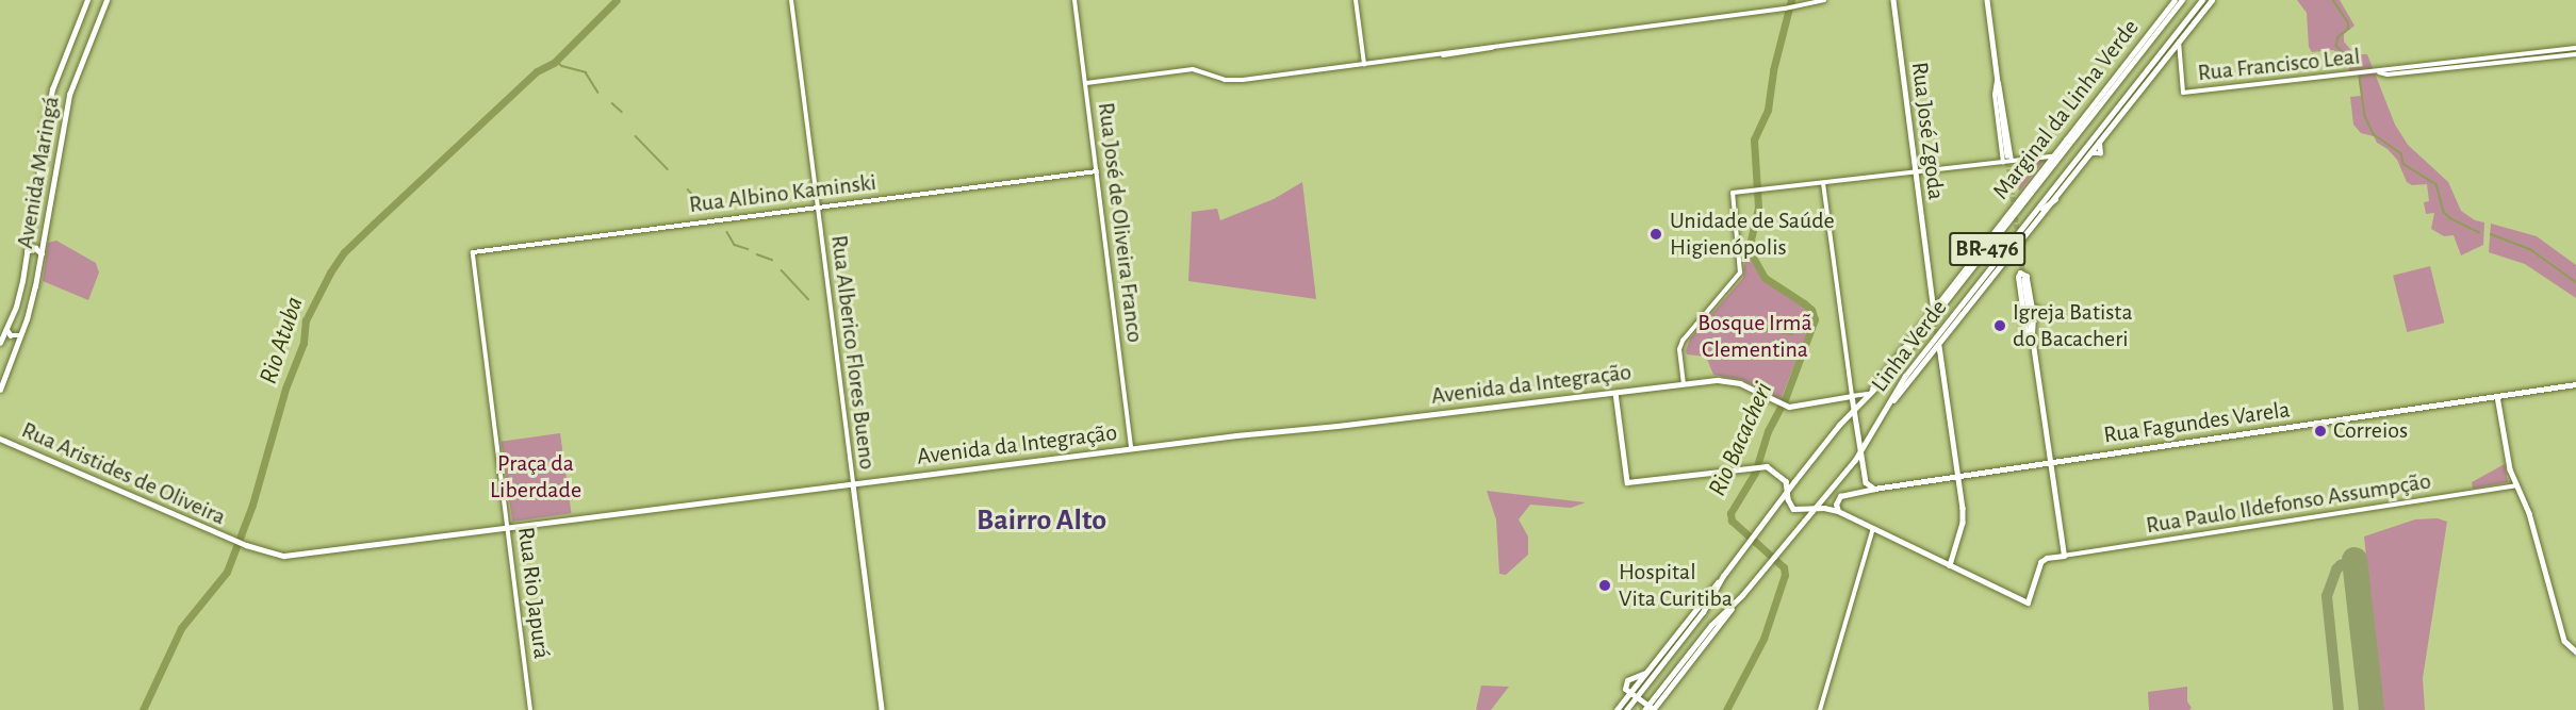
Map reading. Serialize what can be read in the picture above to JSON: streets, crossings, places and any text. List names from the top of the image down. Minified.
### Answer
{"streets":{"highway":["BR-476","Linha Verde"],"main road":["Marginal da Linha Verde","Rua José Zgoda","Avenida Maringá","Rua Alberico Flores Bueno","Avenida da Integração","Rua Fagundes Varela","Rua Aristides de Oliveira"],"street":["Rua Francisco Leal","Rua Albino Kaminski","Rua José de Oliveira Franco","Rua Paulo Ildefonso Assumpção","Rua Rio Japurá"]},"crossings":[["Marginal da Linha Verde","Linha Verde"],["Rua Albino Kaminski","Rua José de Oliveira Franco"],["Rua Albino Kaminski","Rua Alberico Flores Bueno"],["Rua Albino Kaminski","Rua Rio Japurá"],["Rua José de Oliveira Franco","Avenida da Integração"],["Rua Alberico Flores Bueno","Avenida da Integração"],["Avenida da Integração","Rua Aristides de Oliveira"],["Avenida da Integração","Rua Rio Japurá"]],"districts":["Bairro Alto"],"water":["Rio Atuba","Rio Bacacheri"],"parks":["Bosque Irmã Clementina","Praça da Liberdade"],"places":["Unidade de Saúde Higienópolis","Igreja Batista do Bacacheri","Correios","Hospital Vita Curitiba"]}
